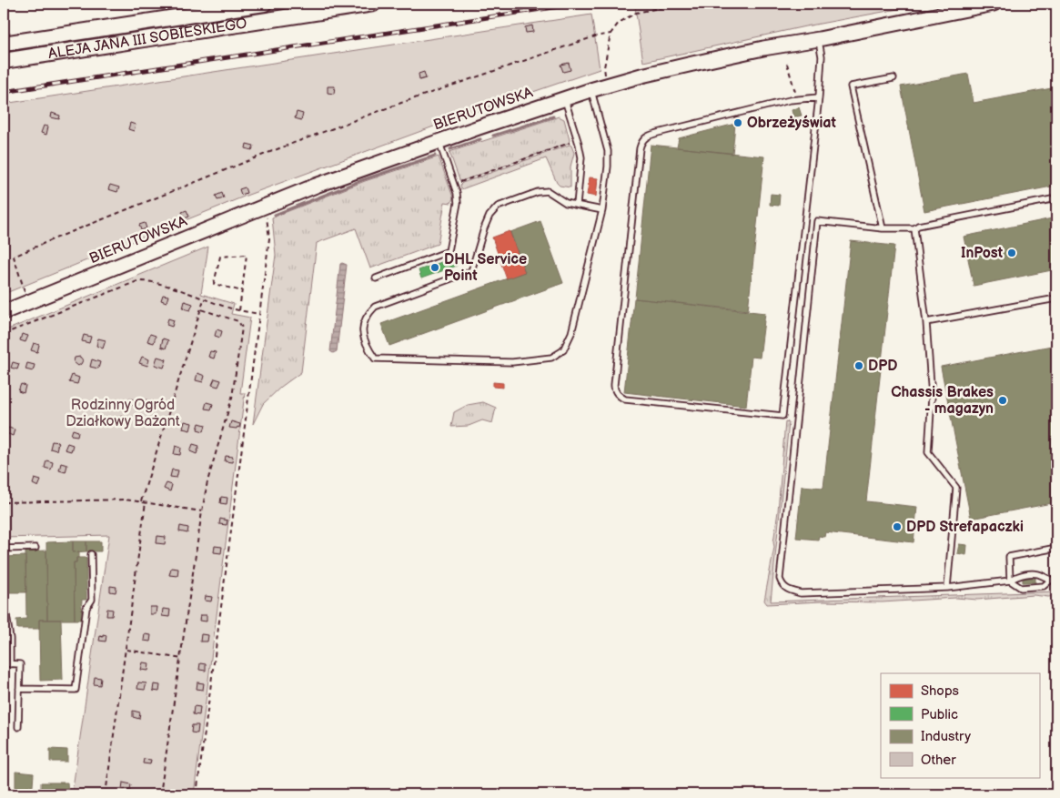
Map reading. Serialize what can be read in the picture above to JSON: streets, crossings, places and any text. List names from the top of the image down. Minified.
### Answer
{"streets":{"main road":["ALEJA JANA III SOBIESKIEGO"],"street":["BIERUTOWSKA"]},"parks":["Rodzinny Ogród Działkowy Bażant"],"places":["Obrzeżyświat","InPost","DHL Service Point","DPD","Chassis Brakes - magazyn","DPD Strefapaczki"],"legend":["Shops","Public","Industry","Other"]}
